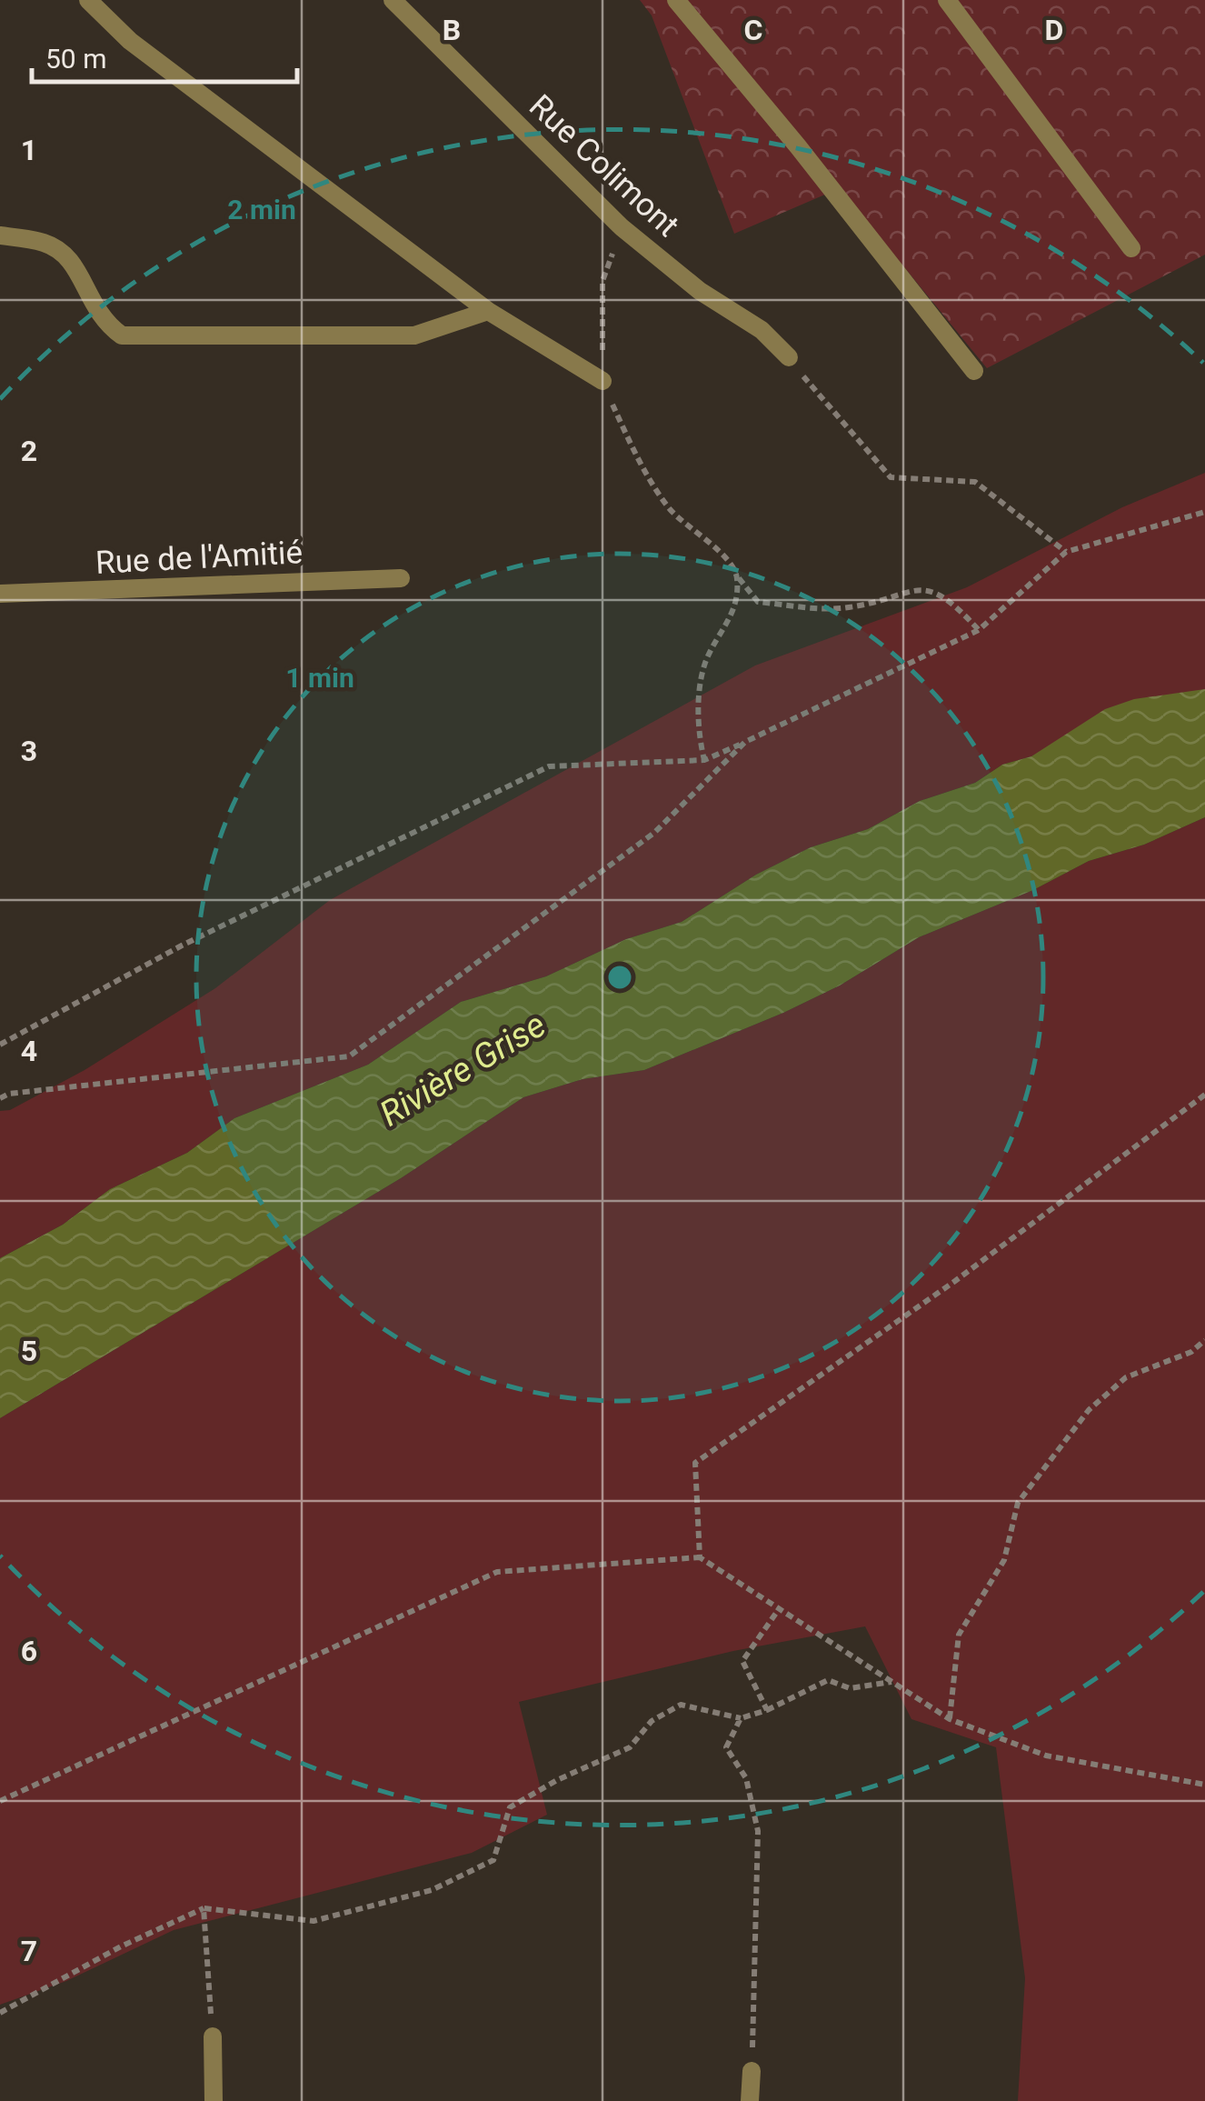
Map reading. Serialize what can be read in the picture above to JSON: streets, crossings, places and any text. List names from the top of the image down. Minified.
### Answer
{"streets":{"street":["Rue Colimont","Rue de l'Amitié"]},"water":["Rivière Grise"],"scale_bar":"50 m","grid":{"columns":["B","C","D"],"rows":["1","2","3","4","5","6","7"]},"rings":["2 min","1 min"]}
